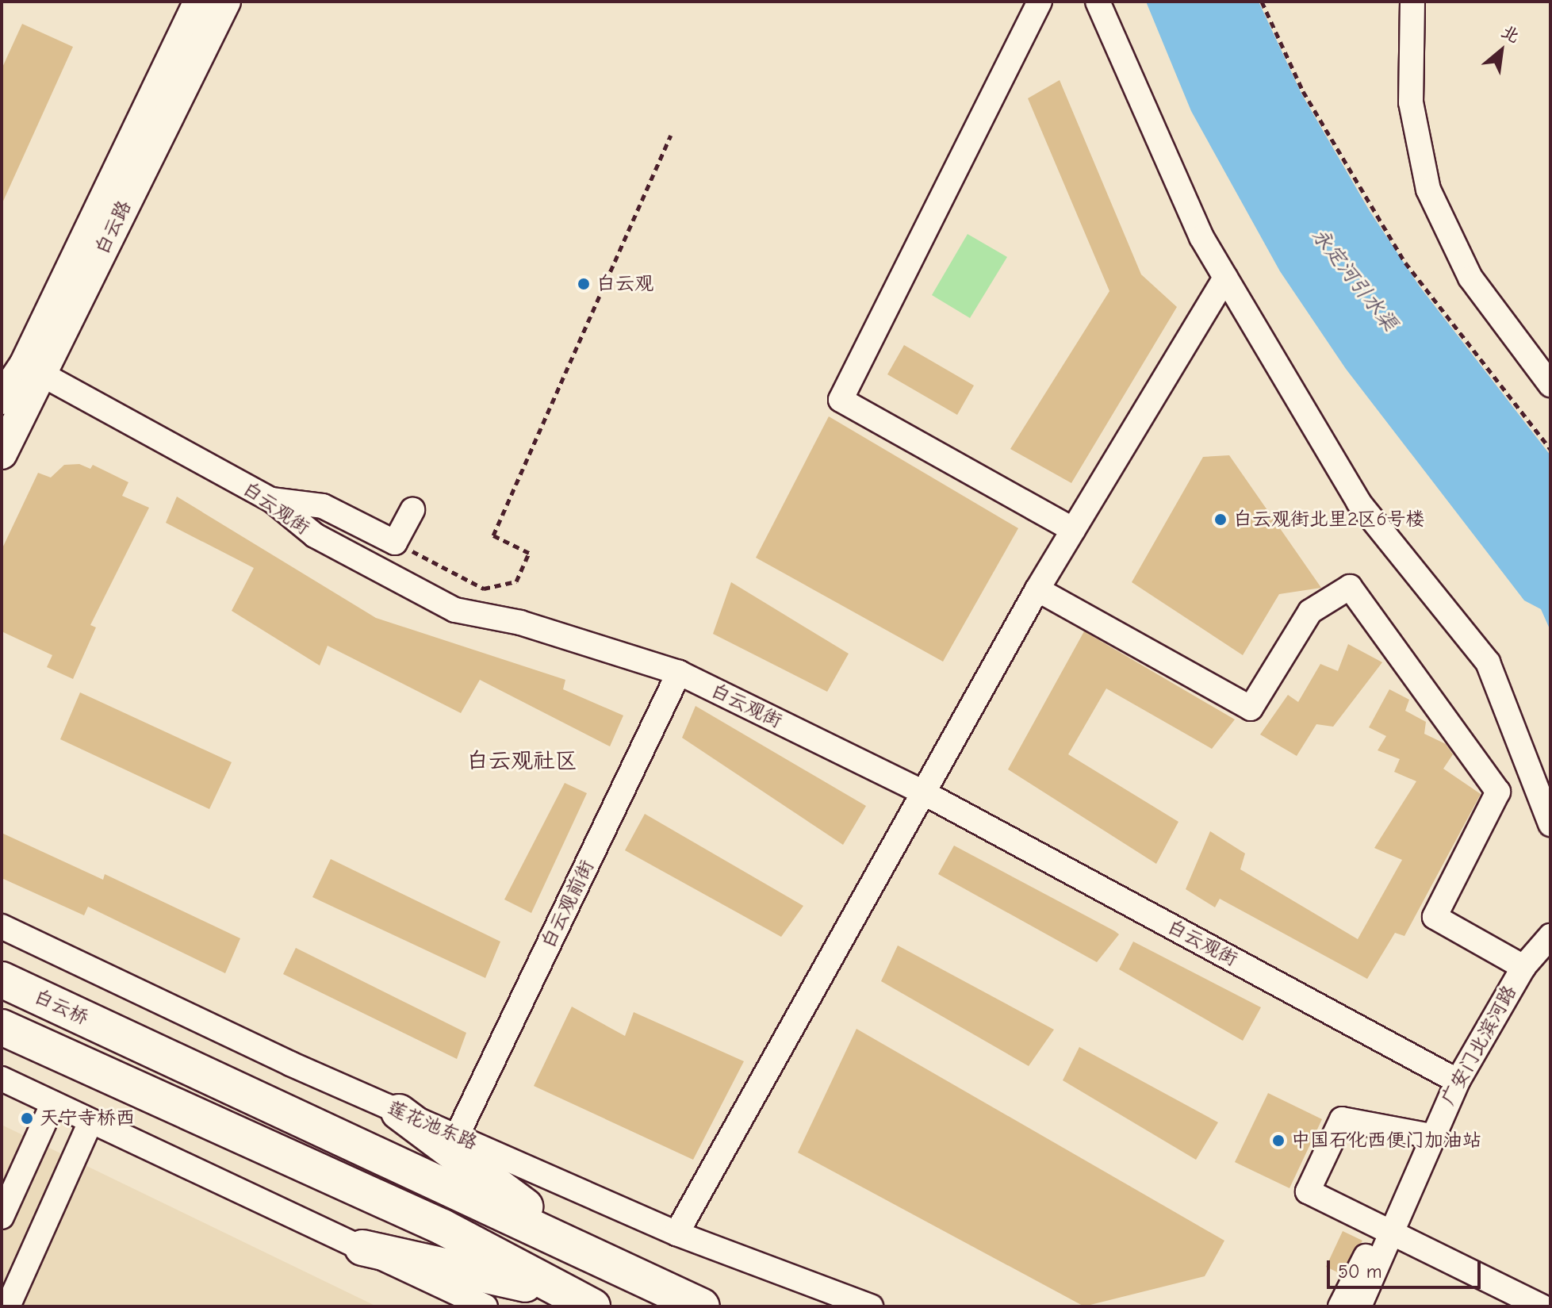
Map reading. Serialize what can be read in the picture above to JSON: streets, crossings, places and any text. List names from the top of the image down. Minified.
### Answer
{"streets":{"highway":["白云桥"],"main road":["白云路"],"street":["白云观街","白云观前街","广安门北滨河路","莲花池东路"]},"crossings":[["白云路","白云观街"],["白云观街","白云观前街"],["白云观街","广安门北滨河路"],["白云观前街","莲花池东路"]],"districts":["白云观社区"],"water":["永定河引水渠"],"places":["白云观","白云观街北里2区6号楼","天宁寺桥西","中国石化西便门加油站"],"scale_bar":"50 m","north":"top right"}
